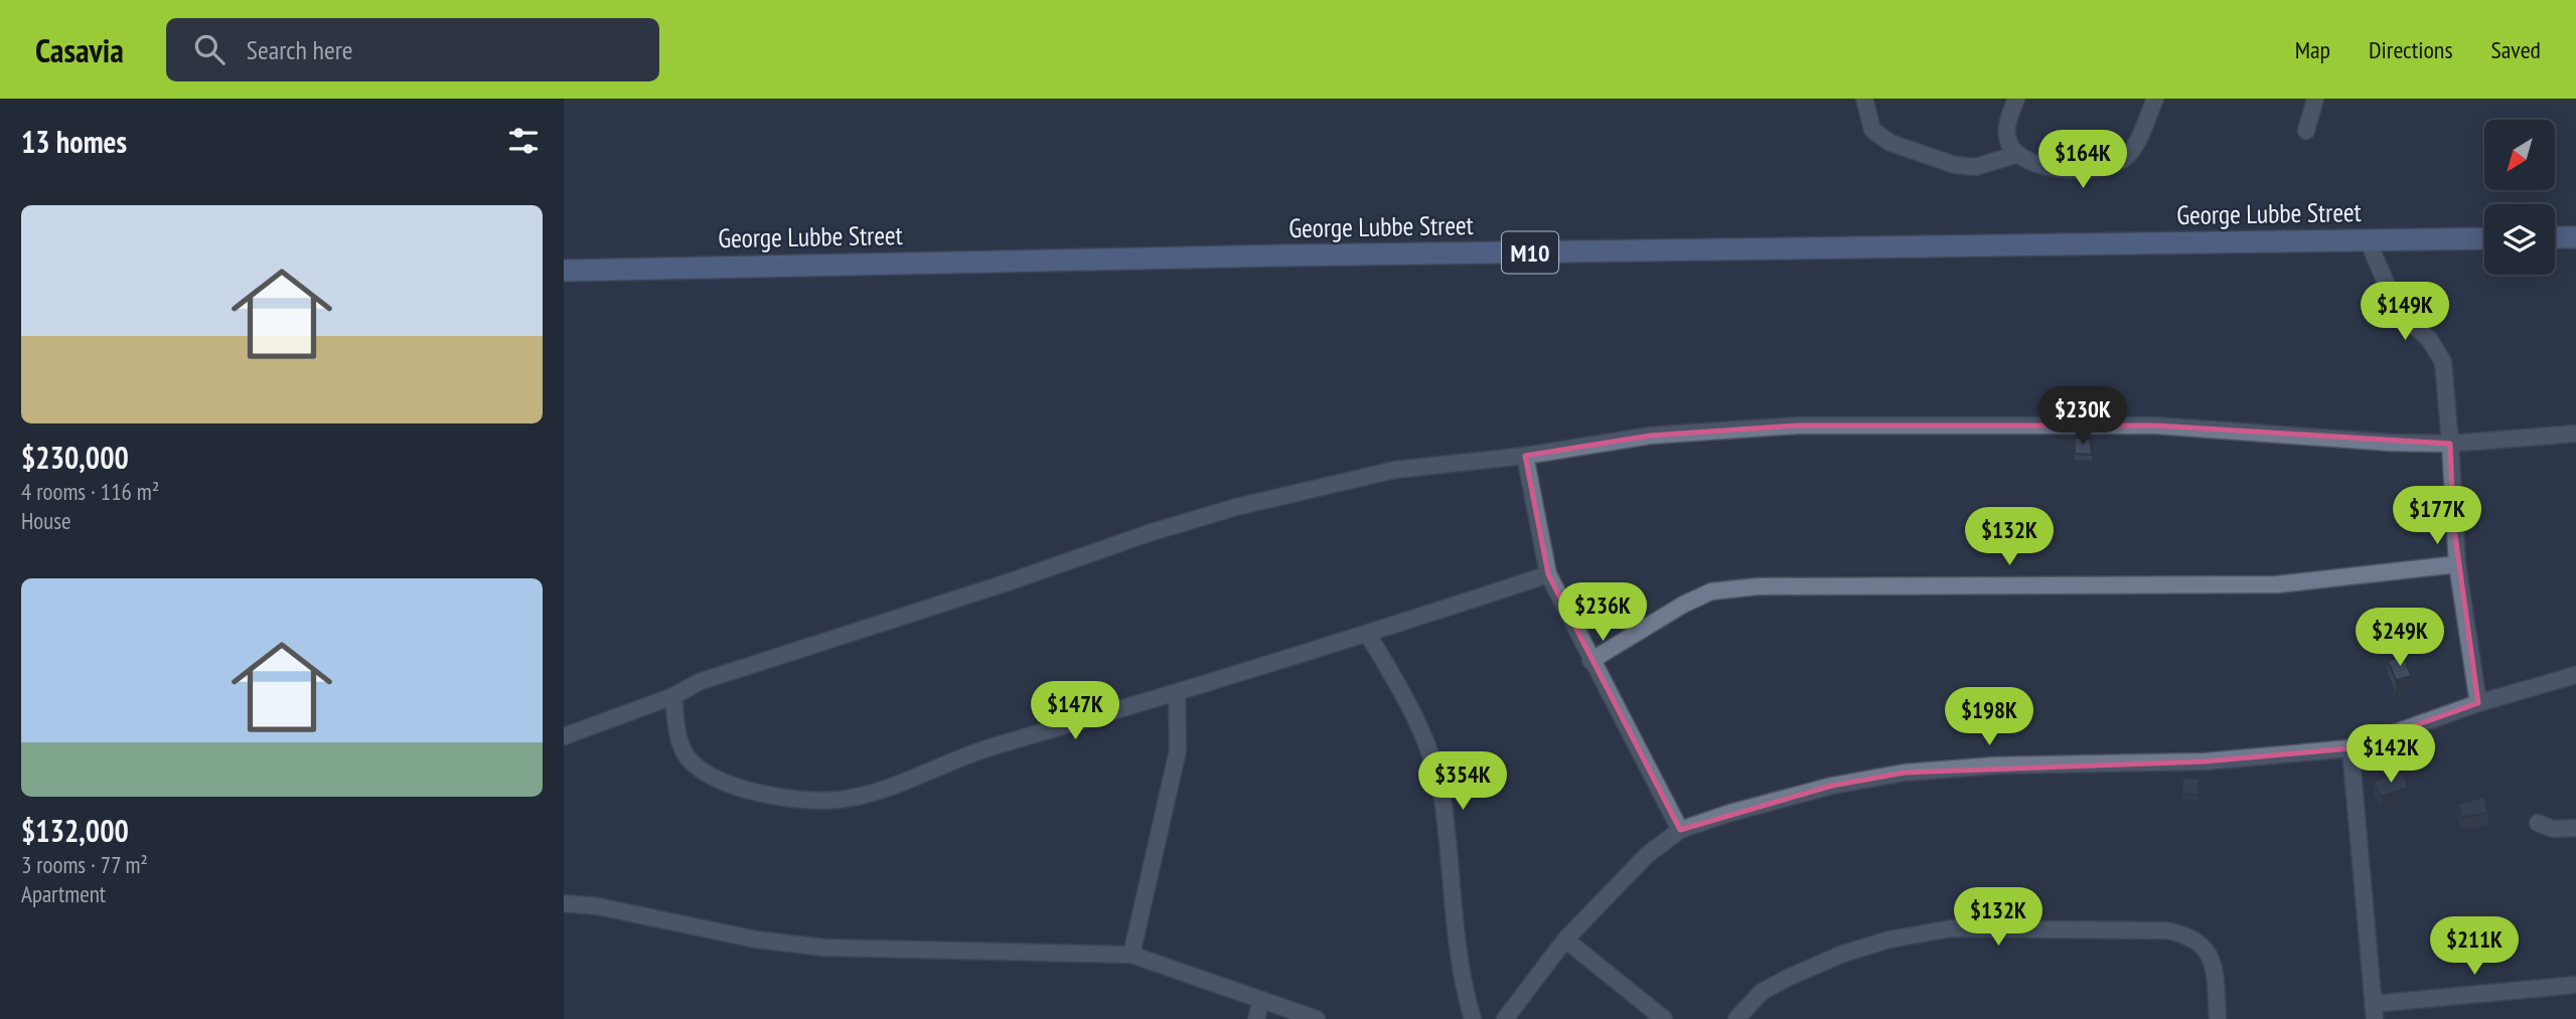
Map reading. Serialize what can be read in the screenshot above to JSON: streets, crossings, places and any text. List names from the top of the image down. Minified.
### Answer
{"streets":{"main road":["George Lubbe Street","M10"]},"north":"bottom left","page":{"header":"Casavia","search":"Search here","nav":["Map","Directions","Saved"],"heading":"13 homes","price":["$164K","$149K","$230K","$177K","$132K","$236K","$249K","$147K","$198K","$142K","$354K","$132K","$211K"],"list":[{"name":"$230,000","note":"4 rooms · 116 m² · House"},{"name":"$132,000","note":"3 rooms · 77 m² · Apartment"}]}}
